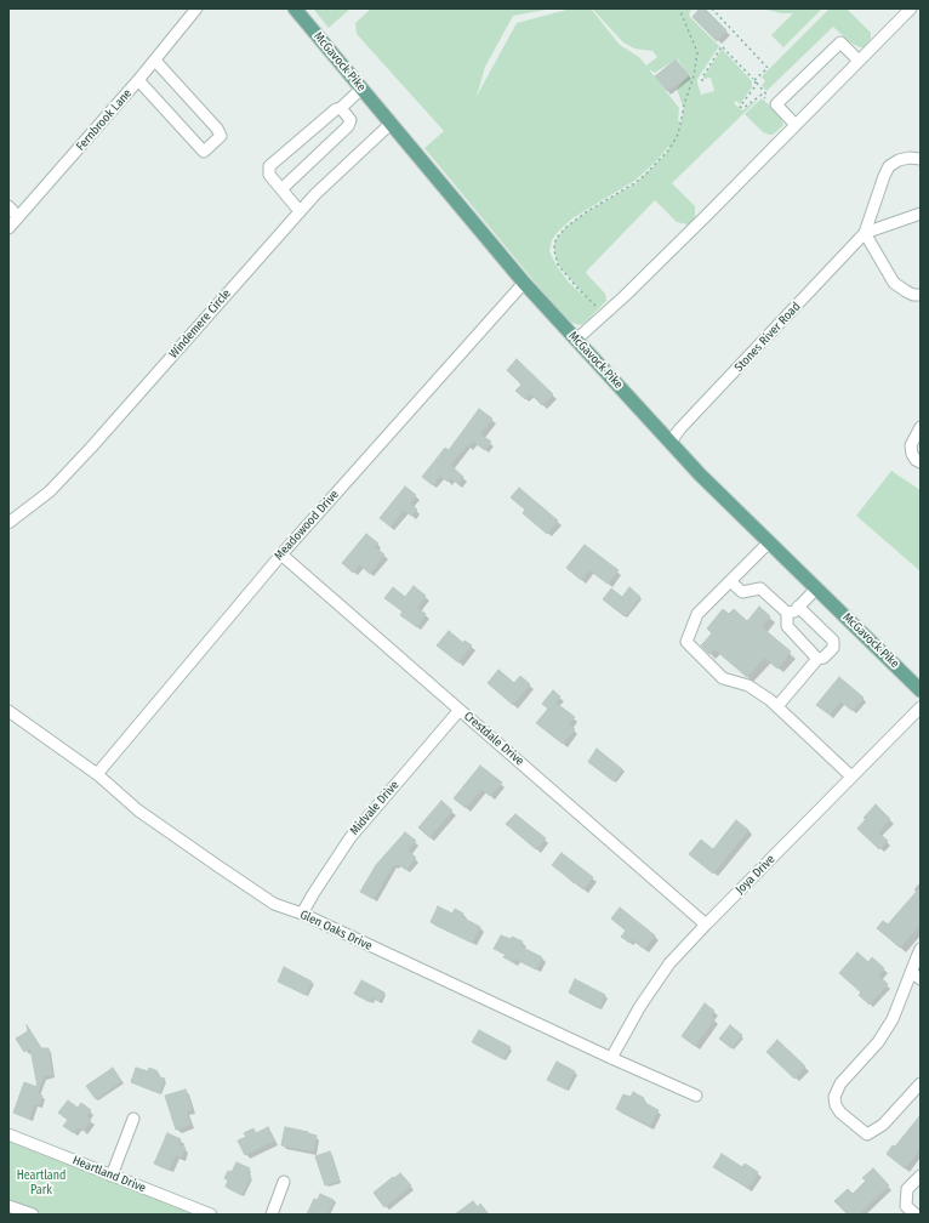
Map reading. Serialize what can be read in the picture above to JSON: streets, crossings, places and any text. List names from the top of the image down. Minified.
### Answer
{"streets":{"main road":["McGavock Pike"],"street":["Fernbrook Lane","Windemere Circle","Stones River Road","Meadowood Drive","Crestdale Drive","Midvale Drive","Joya Drive","Glen Oaks Drive","Heartland Drive"]},"crossings":[["McGavock Pike","Windemere Circle"],["McGavock Pike","Stones River Road"],["McGavock Pike","Meadowood Drive"],["Meadowood Drive","Crestdale Drive"],["Meadowood Drive","Glen Oaks Drive"],["Crestdale Drive","Midvale Drive"],["Crestdale Drive","Joya Drive"],["Midvale Drive","Glen Oaks Drive"],["Joya Drive","Glen Oaks Drive"]],"parks":["Heartland Park"]}
